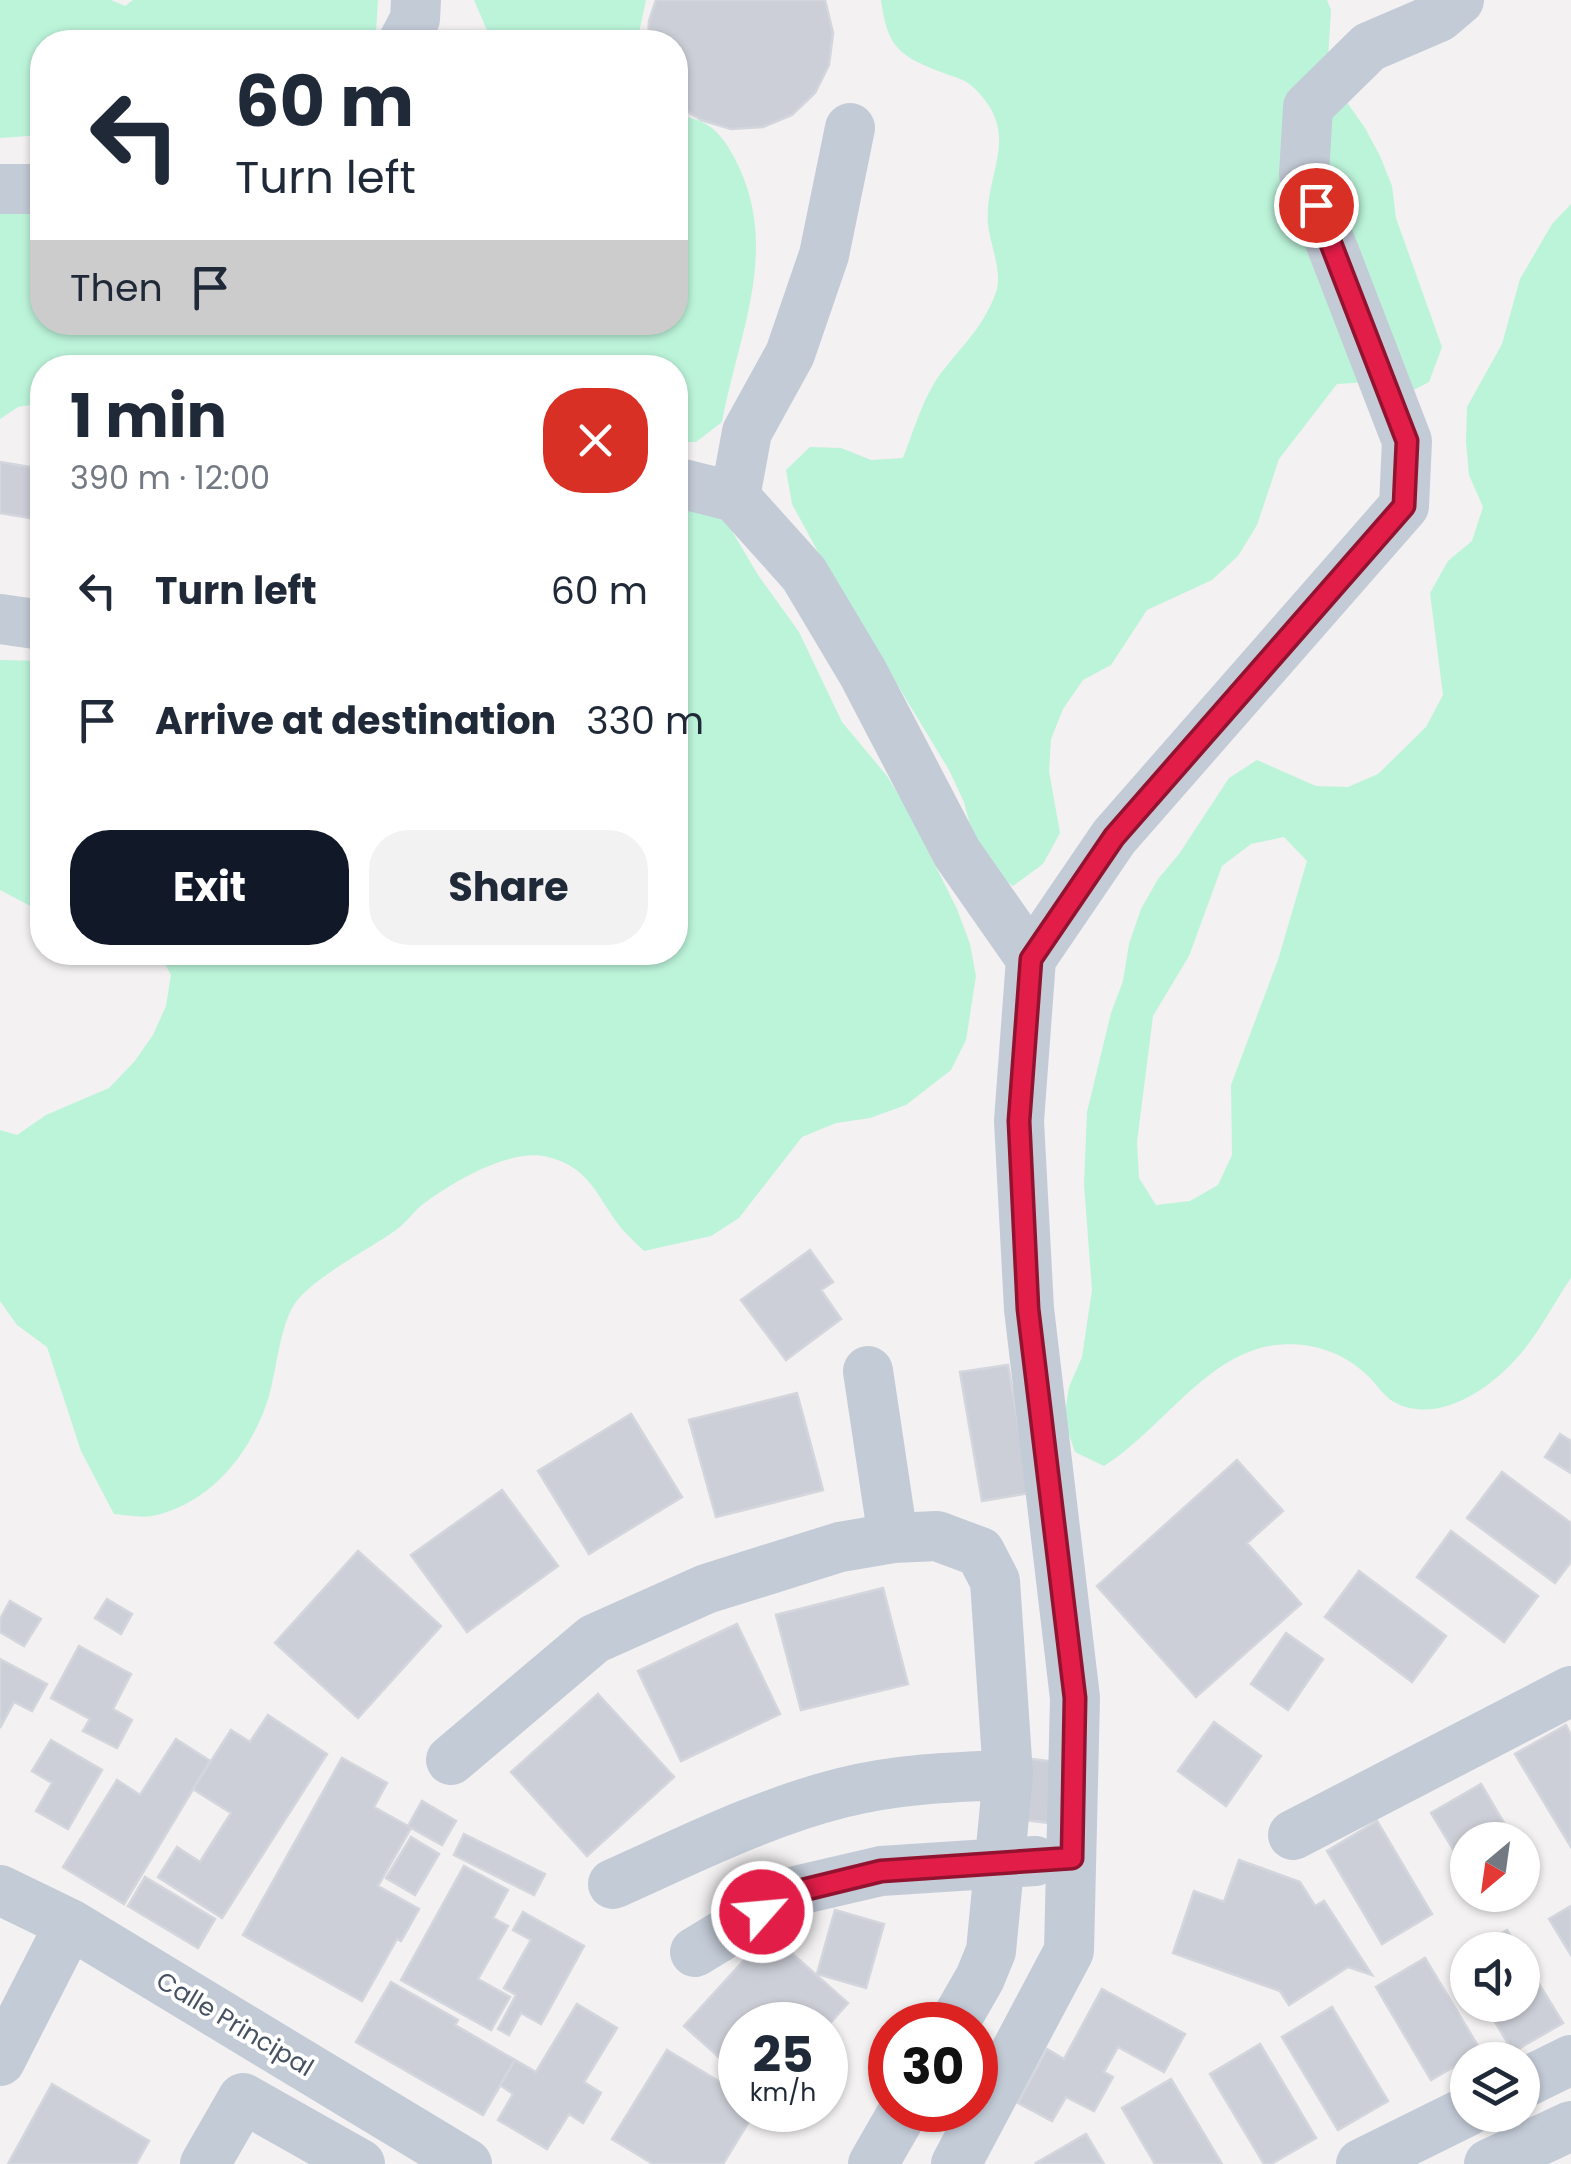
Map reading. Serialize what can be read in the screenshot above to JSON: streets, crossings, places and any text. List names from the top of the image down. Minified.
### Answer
{"streets":{"street":["Calle Principal"]},"north":"bottom left","page":{"turn":["60 m","Turn left"],"then":"Then","heading":["1 min","390 m · 12:00"],"list":[{"name":"Turn left","value":"60 m"},{"name":"Arrive at destination","value":"330 m"}],"buttons":["Exit","Share"],"speed":"25 km/h","limit":"30"}}
